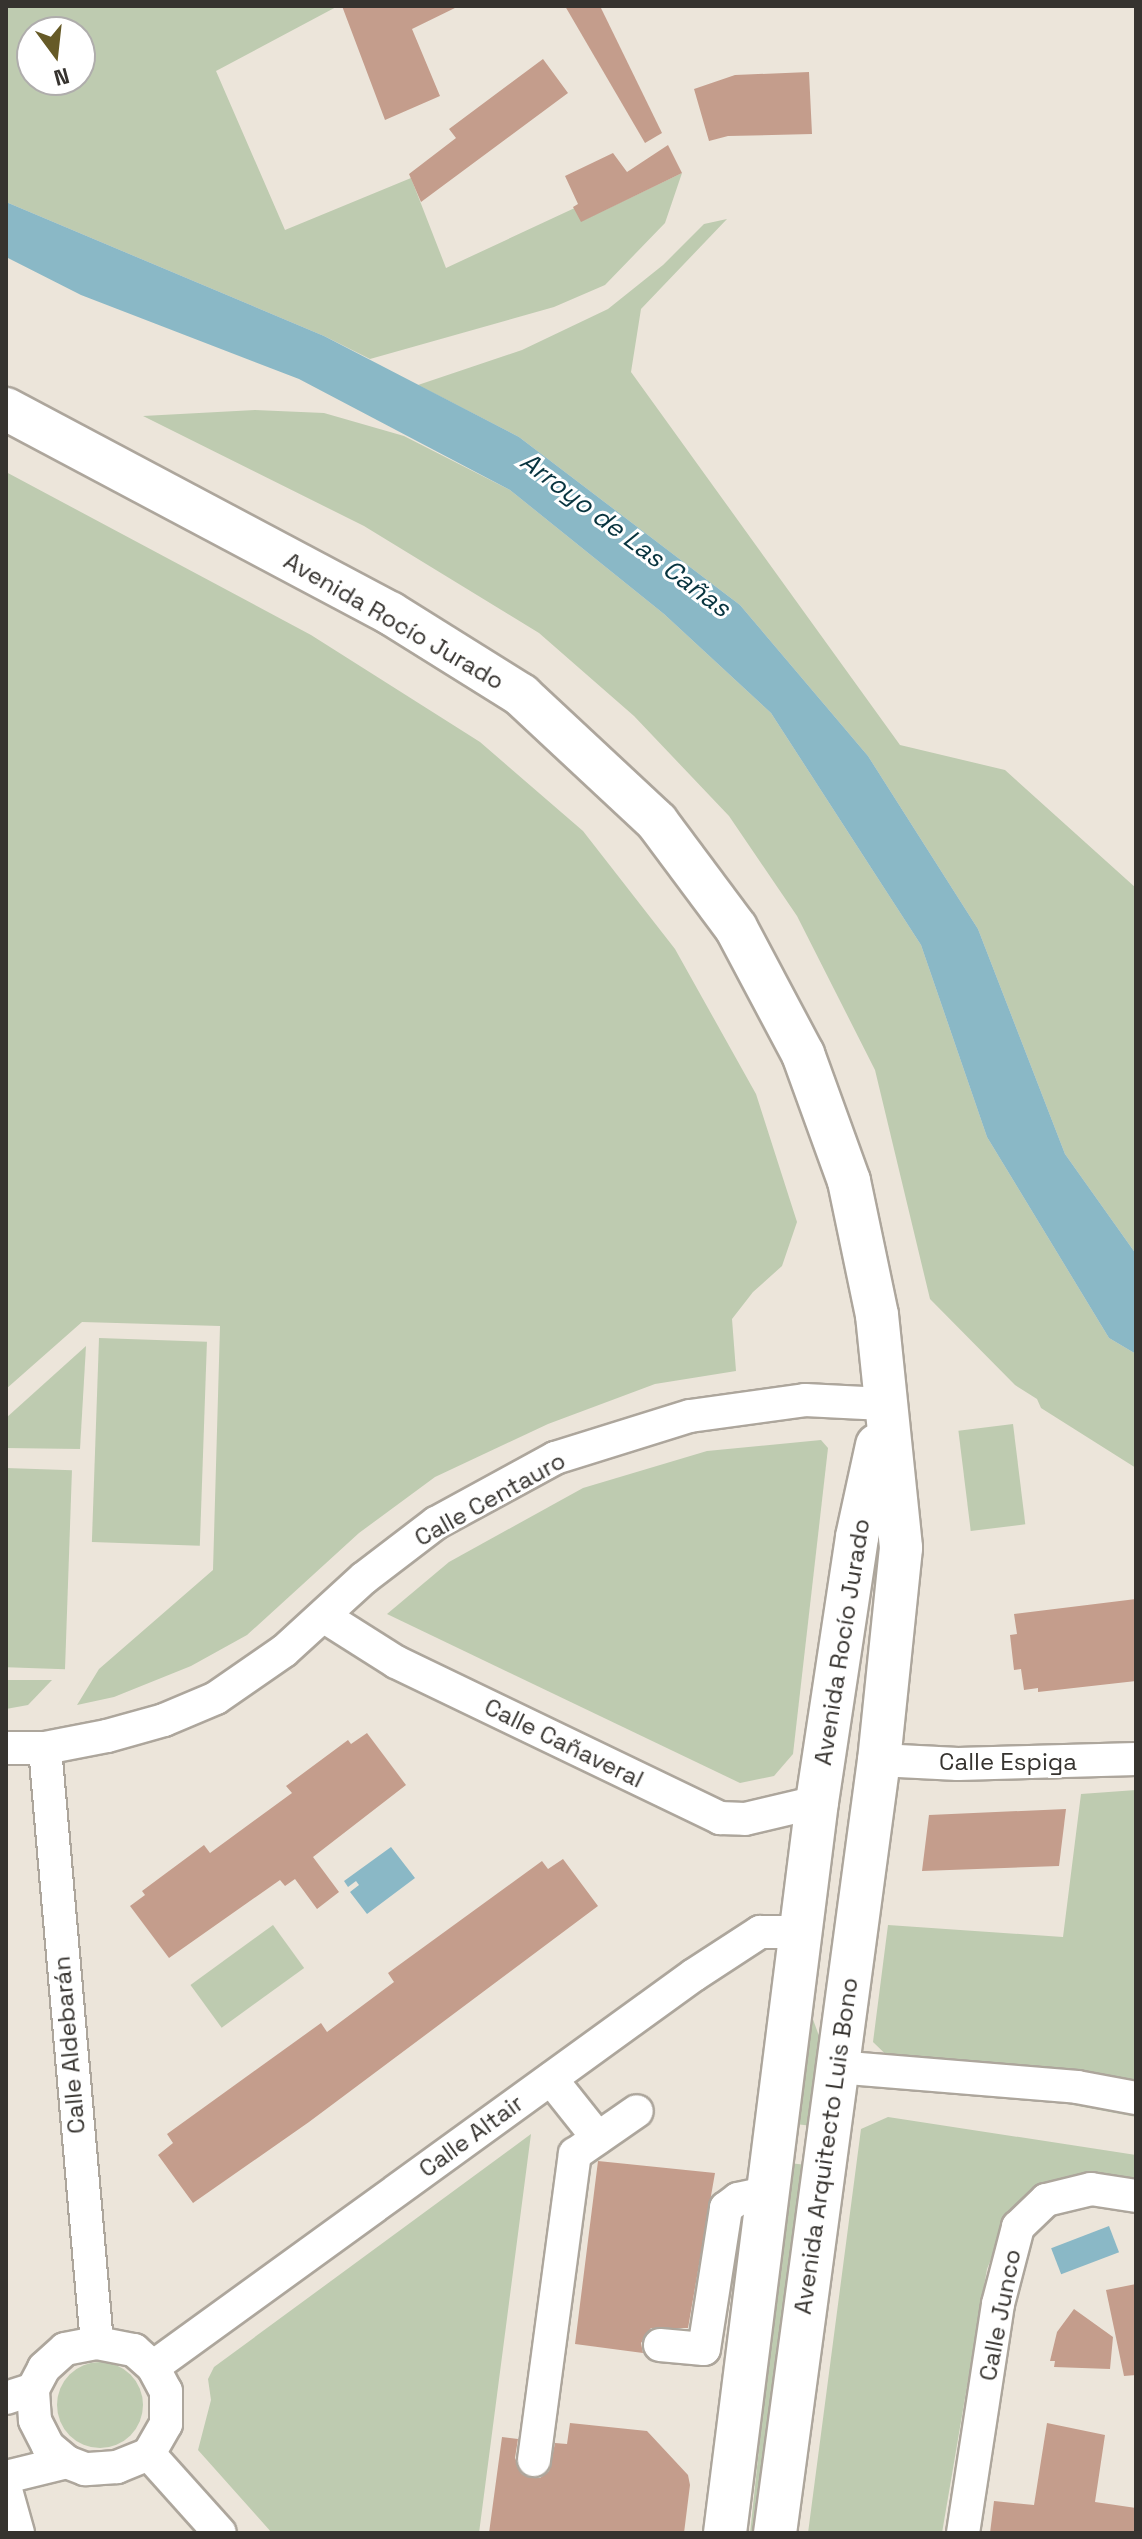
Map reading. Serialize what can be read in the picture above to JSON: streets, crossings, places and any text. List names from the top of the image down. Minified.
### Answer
{"streets":{"main road":["Avenida Rocío Jurado","Avenida Arquitecto Luis Bono"],"street":["Calle Centauro","Calle Cañaveral","Calle Espiga","Calle Aldebarán","Calle Altair","Calle Junco"]},"crossings":[["Avenida Rocío Jurado","Calle Centauro"],["Avenida Rocío Jurado","Calle Cañaveral"],["Avenida Rocío Jurado","Calle Espiga"],["Avenida Rocío Jurado","Avenida Arquitecto Luis Bono"],["Calle Centauro","Calle Cañaveral"],["Calle Centauro","Calle Aldebarán"],["Calle Cañaveral","Avenida Arquitecto Luis Bono"],["Calle Espiga","Avenida Arquitecto Luis Bono"],["Calle Aldebarán","Calle Altair"],["Calle Altair","Avenida Arquitecto Luis Bono"]],"water":["Arroyo de Las Cañas"],"north":"bottom"}
